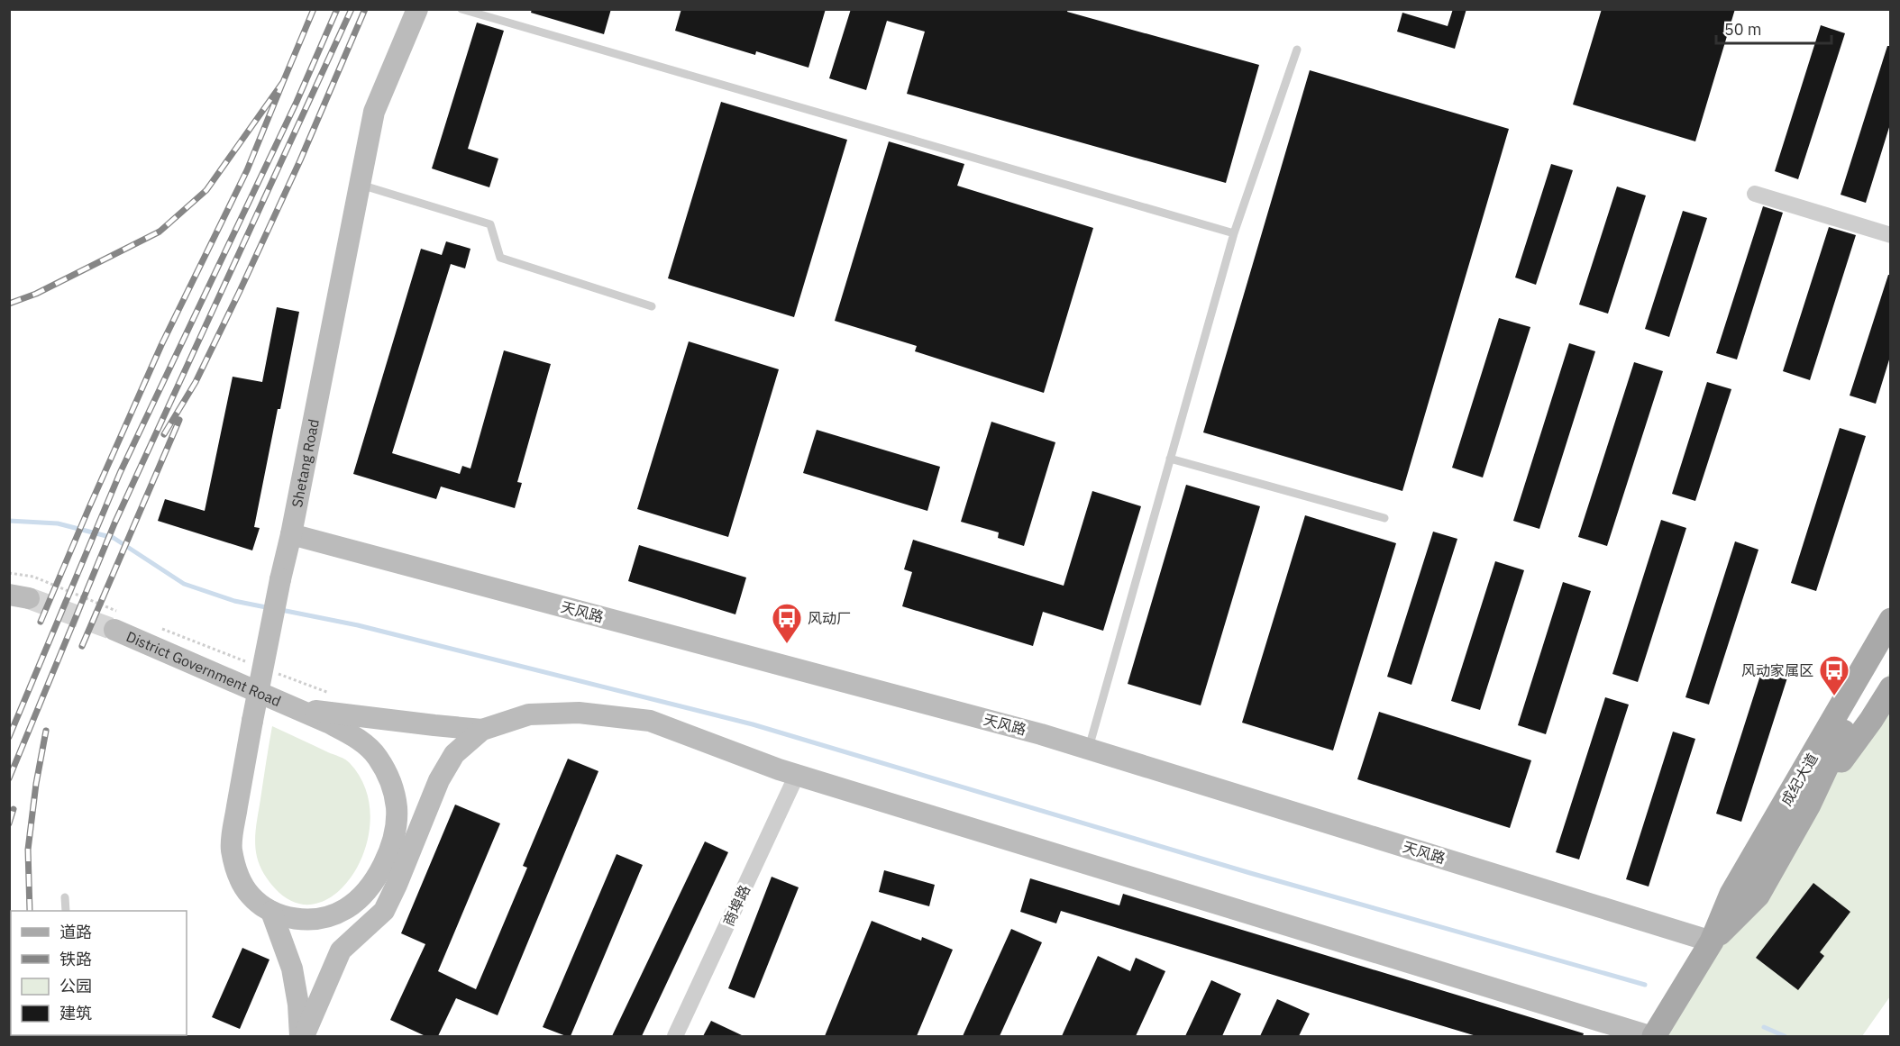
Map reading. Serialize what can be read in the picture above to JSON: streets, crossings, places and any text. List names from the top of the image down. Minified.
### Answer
{"streets":{"main road":["Shetang Road","天风路","District Government Road","成纪大道"],"street":["商埠路"]},"crossings":[["Shetang Road","天风路"],["天风路","成纪大道"]],"places":{"bus stop":["风动厂","风动家属区"]},"legend":["道路","铁路","公园","建筑"],"scale_bar":"50 m"}
